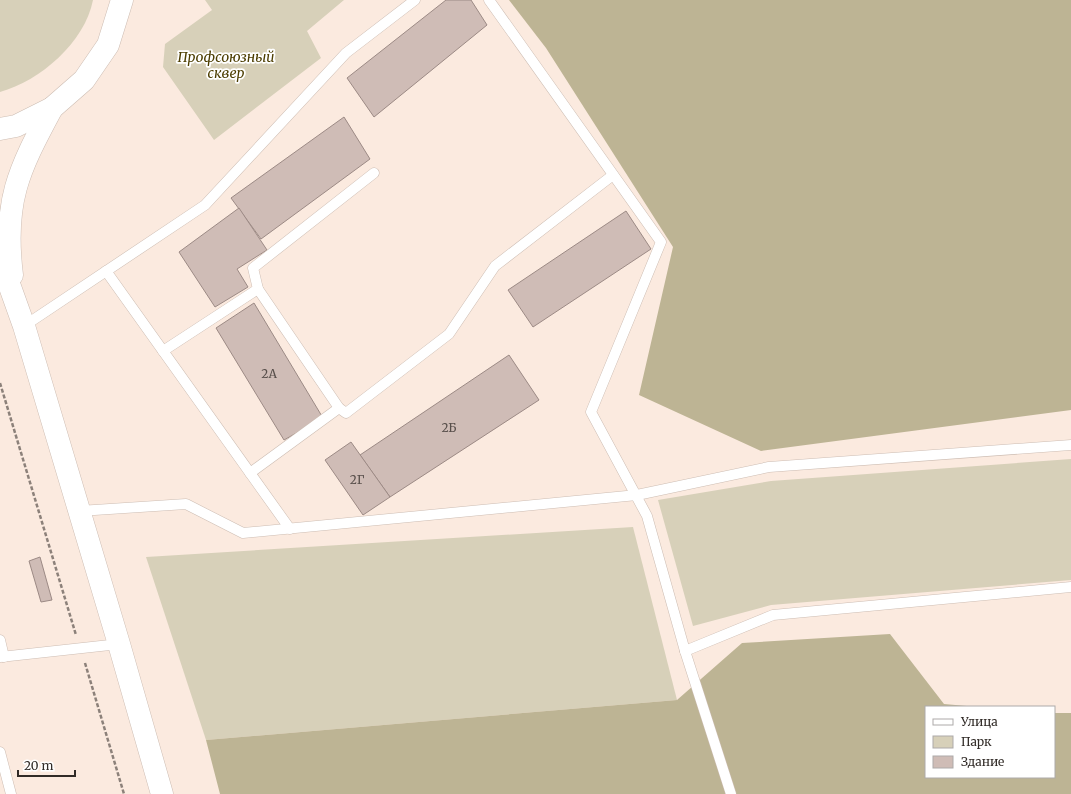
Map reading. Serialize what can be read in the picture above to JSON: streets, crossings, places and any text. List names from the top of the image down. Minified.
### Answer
{"parks":["Профсоюзный сквер"],"house_numbers":["2А","2Б","2Г"],"legend":["Улица","Парк","Здание"],"scale_bar":"20 m"}
